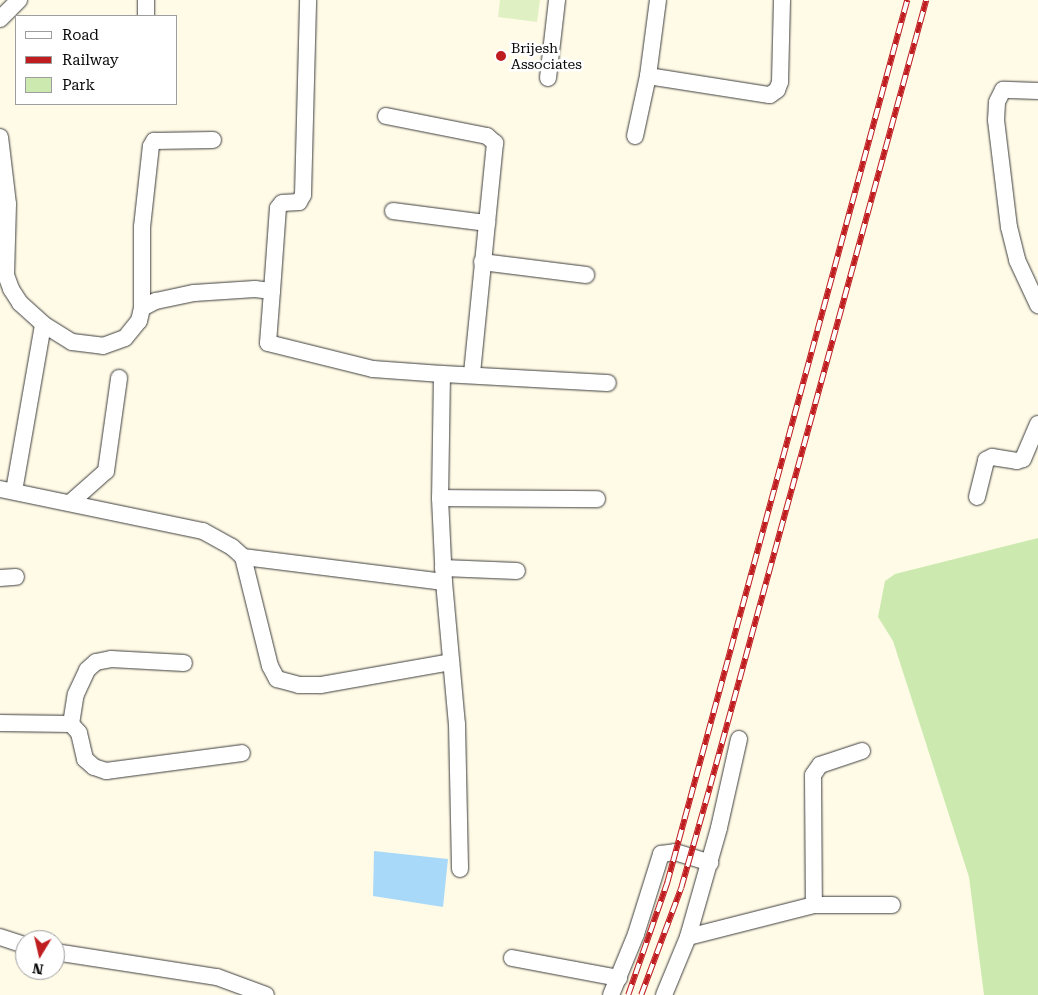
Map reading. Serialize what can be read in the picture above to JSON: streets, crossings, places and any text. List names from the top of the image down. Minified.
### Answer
{"places":["Brijesh Associates"],"legend":["Road","Railway","Park"],"north":"bottom"}
